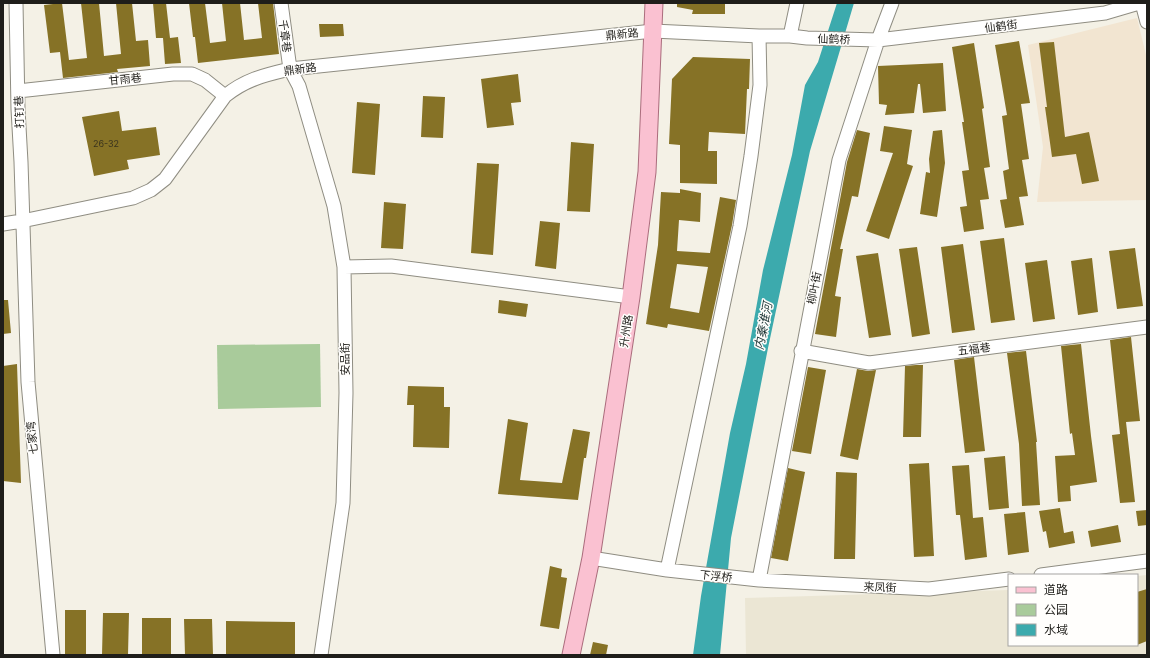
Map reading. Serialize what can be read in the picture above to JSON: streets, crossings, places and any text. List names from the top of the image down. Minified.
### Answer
{"streets":{"main road":["升州路"],"street":["仙鹤街","鼎新路","千章巷","仙鹤桥","甘雨巷","打钉巷","柳叶街","五福巷","安品街","七家湾","下浮桥","来凤街"]},"crossings":[["仙鹤街","仙鹤桥"],["仙鹤街","柳叶街"],["鼎新路","千章巷"],["鼎新路","甘雨巷"],["鼎新路","打钉巷"],["鼎新路","升州路"],["鼎新路","安品街"],["鼎新路","七家湾"],["千章巷","安品街"],["甘雨巷","打钉巷"],["打钉巷","七家湾"],["柳叶街","五福巷"],["柳叶街","下浮桥"],["柳叶街","来凤街"],["下浮桥","来凤街"]],"water":["内秦淮河"],"house_numbers":["26-32"],"legend":["道路","公园","水域"]}
